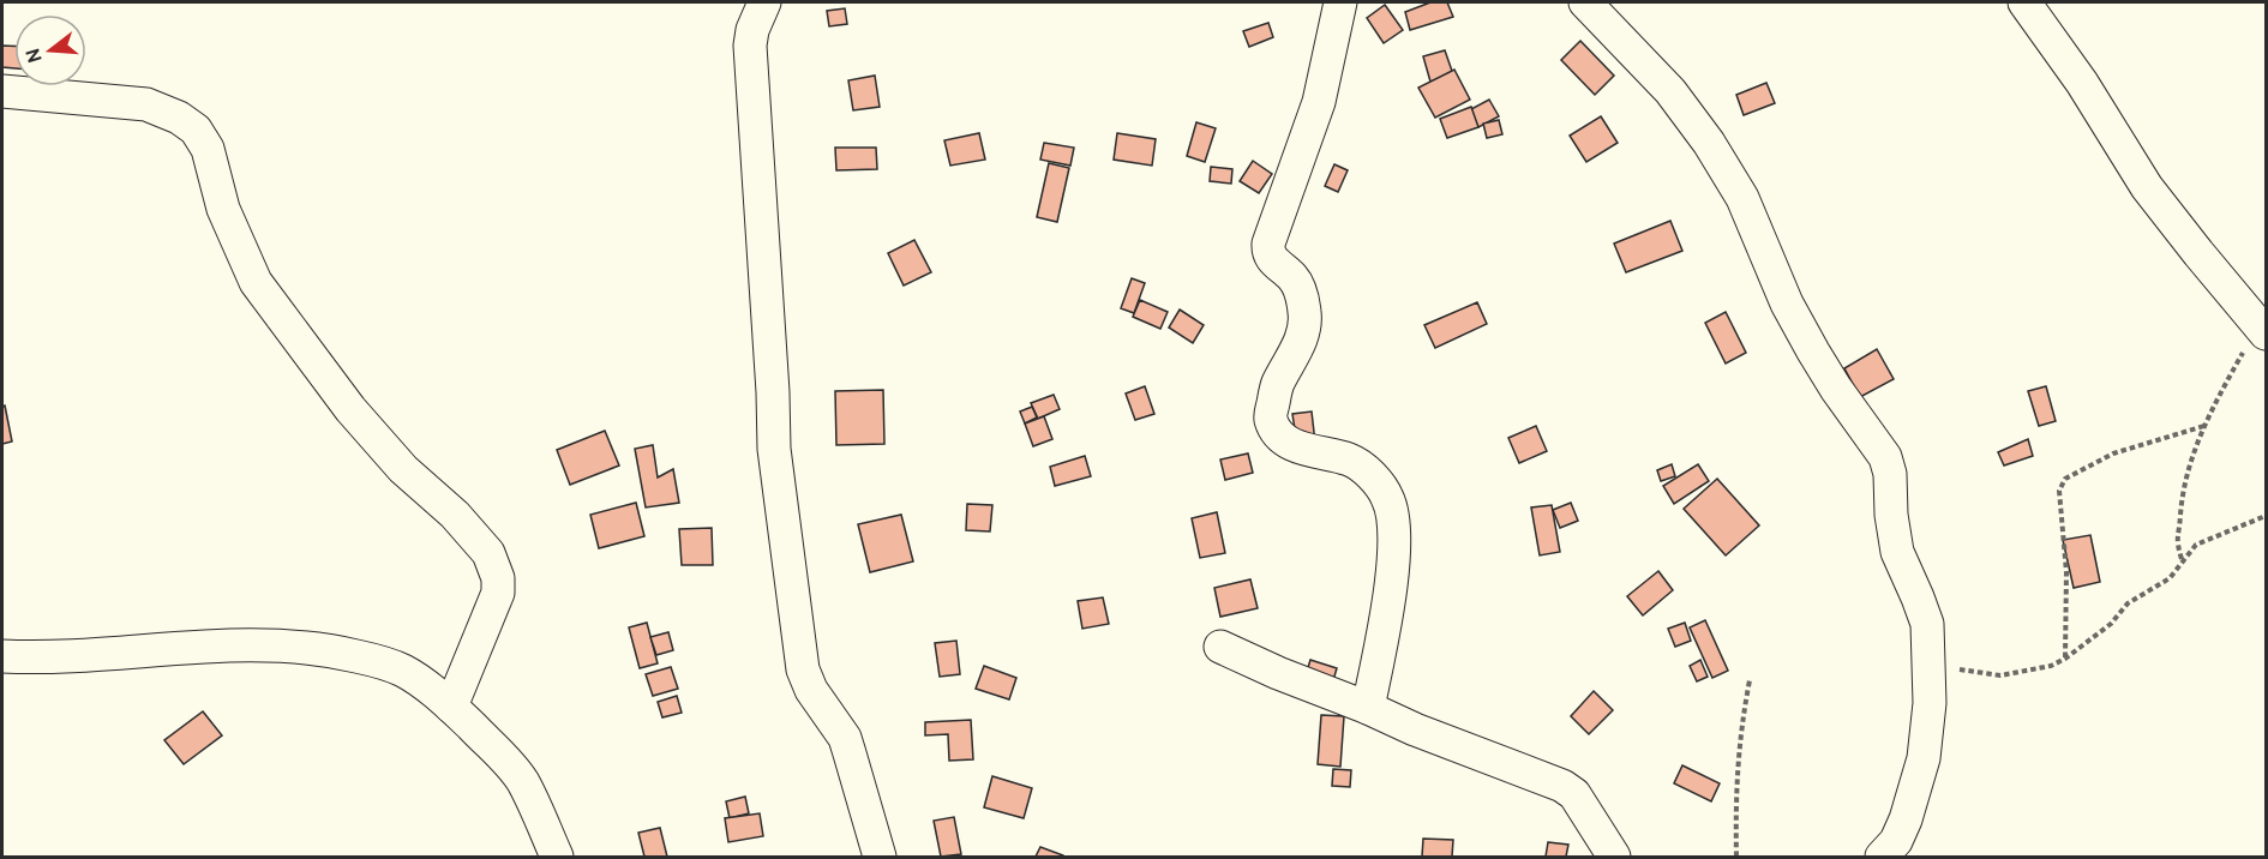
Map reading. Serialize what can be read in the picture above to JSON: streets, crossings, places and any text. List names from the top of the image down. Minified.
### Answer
{"north":"left"}
